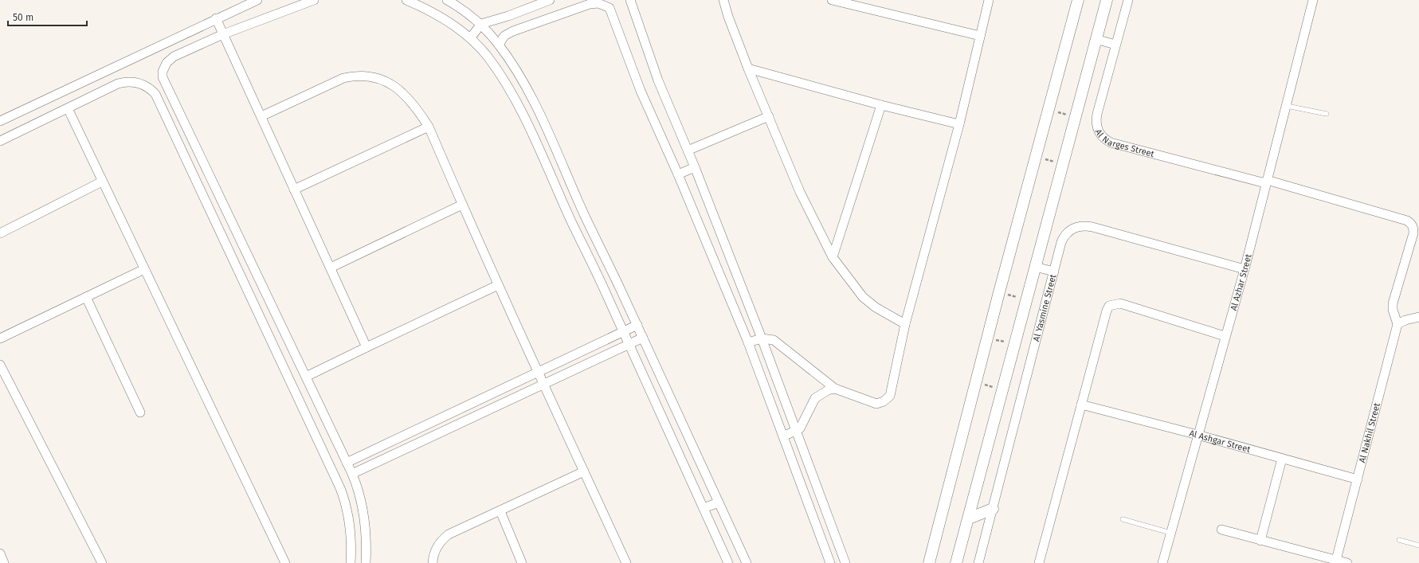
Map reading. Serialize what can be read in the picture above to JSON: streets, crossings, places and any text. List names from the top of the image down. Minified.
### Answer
{"streets":{"street":["Al Narges Street","Al Azhar Street","Al Yasmine Street","Al Nakhil Street","Al Ashgar Street"]},"crossings":[["Al Narges Street","Al Azhar Street"],["Al Narges Street","Al Nakhil Street"],["Al Azhar Street","Al Yasmine Street"],["Al Azhar Street","Al Ashgar Street"],["Al Nakhil Street","Al Ashgar Street"]],"scale_bar":"50 m"}
